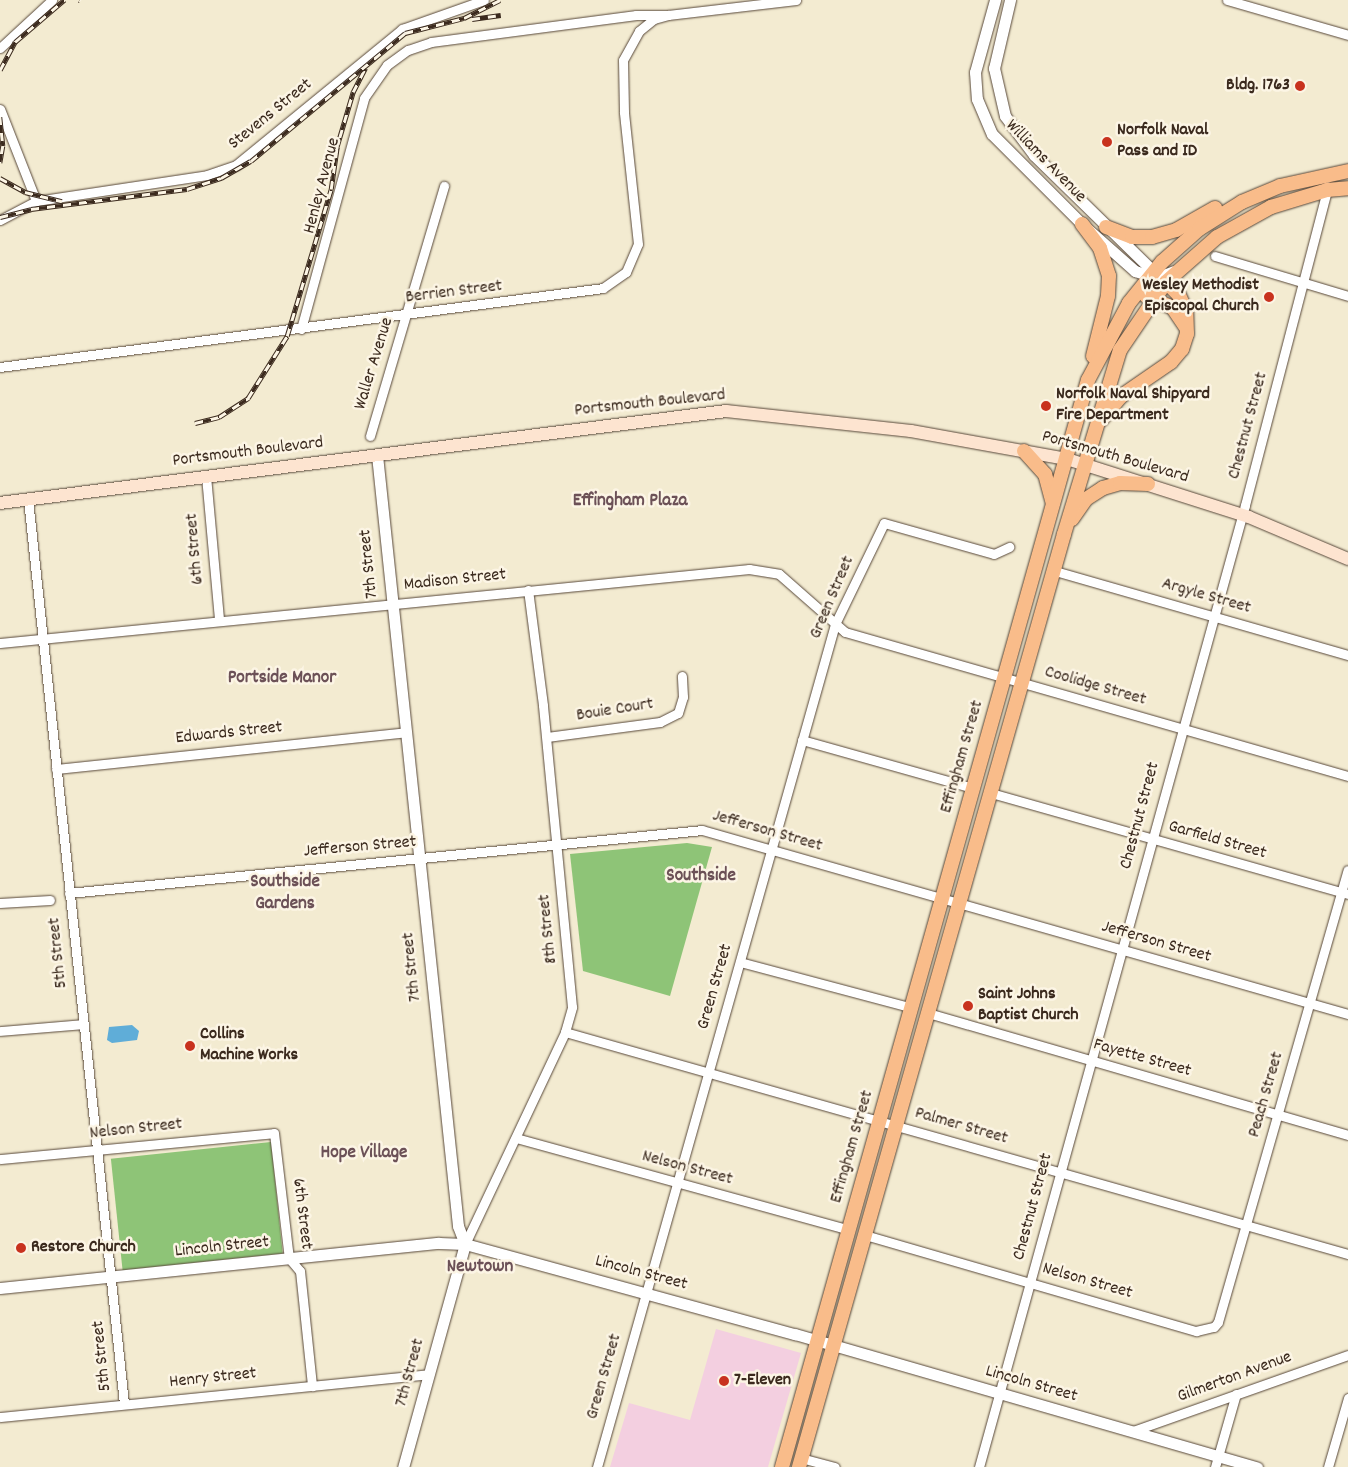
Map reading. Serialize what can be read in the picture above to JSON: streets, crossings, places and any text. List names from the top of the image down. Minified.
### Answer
{"streets":{"main road":["Portsmouth Boulevard","Effingham Street"],"street":["Stevens Street","Williams Avenue","Henley Avenue","Berrien Street","Waller Avenue","Chestnut Street","6th Street","7th Street","Madison Street","Argyle Street","Green Street","Coolidge Street","Bouie Court","Edwards Street","Jefferson Street","Garfield Street","8th Street","5th Street","Fayette Street","Peach Street","Palmer Street","Nelson Street","Lincoln Street","Gilmerton Avenue","Henry Street"]},"crossings":[["Williams Avenue","Effingham Street"],["Henley Avenue","Berrien Street"],["Berrien Street","Waller Avenue"],["Portsmouth Boulevard","Chestnut Street"],["Portsmouth Boulevard","6th Street"],["Portsmouth Boulevard","7th Street"],["Portsmouth Boulevard","Effingham Street"],["Portsmouth Boulevard","5th Street"],["Chestnut Street","Argyle Street"],["Chestnut Street","Coolidge Street"],["Chestnut Street","Effingham Street"],["Chestnut Street","Jefferson Street"],["Chestnut Street","Garfield Street"],["Chestnut Street","Fayette Street"],["Chestnut Street","Palmer Street"],["Chestnut Street","Nelson Street"],["Chestnut Street","Lincoln Street"],["6th Street","Madison Street"],["6th Street","Nelson Street"],["6th Street","Lincoln Street"],["6th Street","Henry Street"],["7th Street","Madison Street"],["7th Street","Edwards Street"],["7th Street","Jefferson Street"],["7th Street","8th Street"],["7th Street","Lincoln Street"],["7th Street","Henry Street"],["Madison Street","Green Street"],["Madison Street","Coolidge Street"],["Madison Street","8th Street"],["Madison Street","5th Street"],["Argyle Street","Effingham Street"],["Green Street","Coolidge Street"],["Green Street","Jefferson Street"],["Green Street","Palmer Street"],["Green Street","Nelson Street"],["Green Street","Lincoln Street"],["Coolidge Street","Effingham Street"],["Bouie Court","8th Street"],["Edwards Street","5th Street"],["Effingham Street","Jefferson Street"],["Effingham Street","Garfield Street"],["Effingham Street","Fayette Street"],["Effingham Street","Palmer Street"],["Effingham Street","Nelson Street"],["Effingham Street","Lincoln Street"],["Jefferson Street","8th Street"],["Jefferson Street","5th Street"],["Jefferson Street","Peach Street"],["Garfield Street","Peach Street"],["8th Street","Palmer Street"],["8th Street","Nelson Street"],["8th Street","Lincoln Street"],["5th Street","Nelson Street"],["5th Street","Lincoln Street"],["5th Street","Henry Street"],["Fayette Street","Peach Street"],["Peach Street","Palmer Street"],["Peach Street","Nelson Street"],["Lincoln Street","Gilmerton Avenue"]],"districts":["Effingham Plaza","Portside Manor","Southside","Southside Gardens","Hope Village","Newtown"],"places":["Bldg. 1763","Norfolk Naval Pass and ID","Wesley Methodist Episcopal Church","Norfolk Naval Shipyard Fire Department","Saint Johns Baptist Church","Collins Machine Works","Restore Church","7-Eleven"]}
